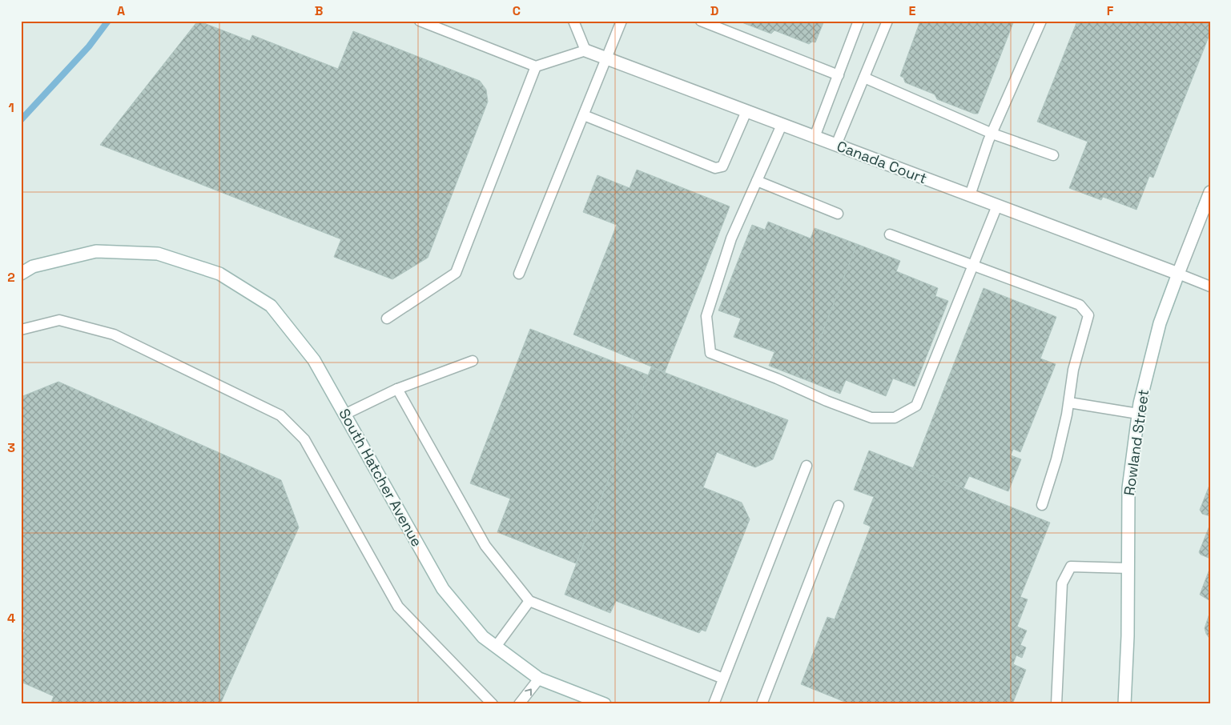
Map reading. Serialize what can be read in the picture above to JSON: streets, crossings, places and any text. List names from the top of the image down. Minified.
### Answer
{"streets":{"street":["Canada Court","Rowland Street","South Hatcher Avenue"]},"crossings":[["Canada Court","Rowland Street"]],"grid":{"columns":["A","B","C","D","E","F"],"rows":["1","2","3","4"]}}
